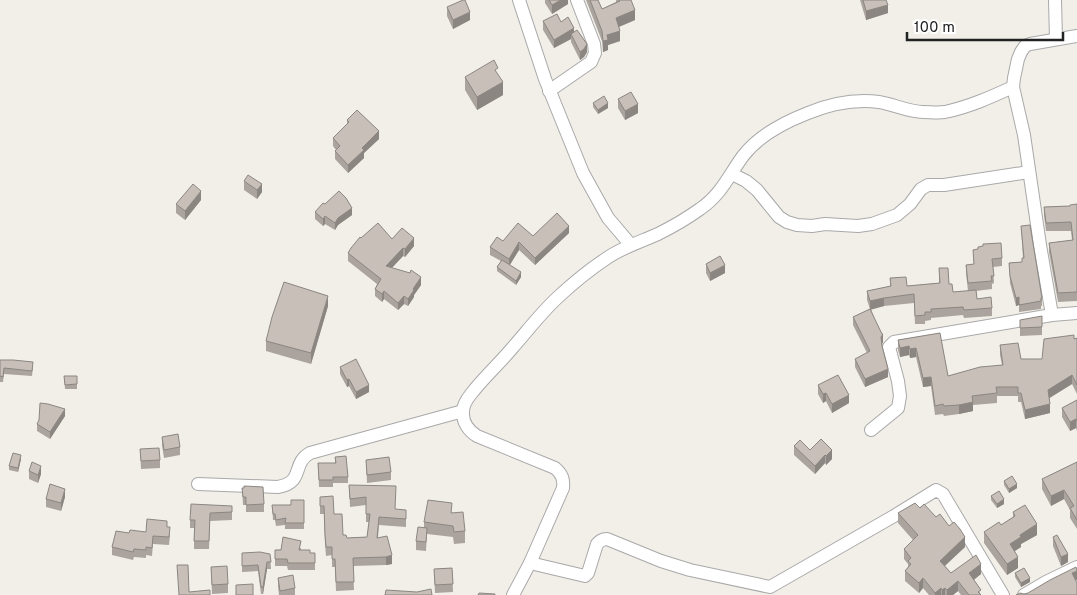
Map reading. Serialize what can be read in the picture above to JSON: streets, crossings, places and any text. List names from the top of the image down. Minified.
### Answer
{"scale_bar":"100 m"}
